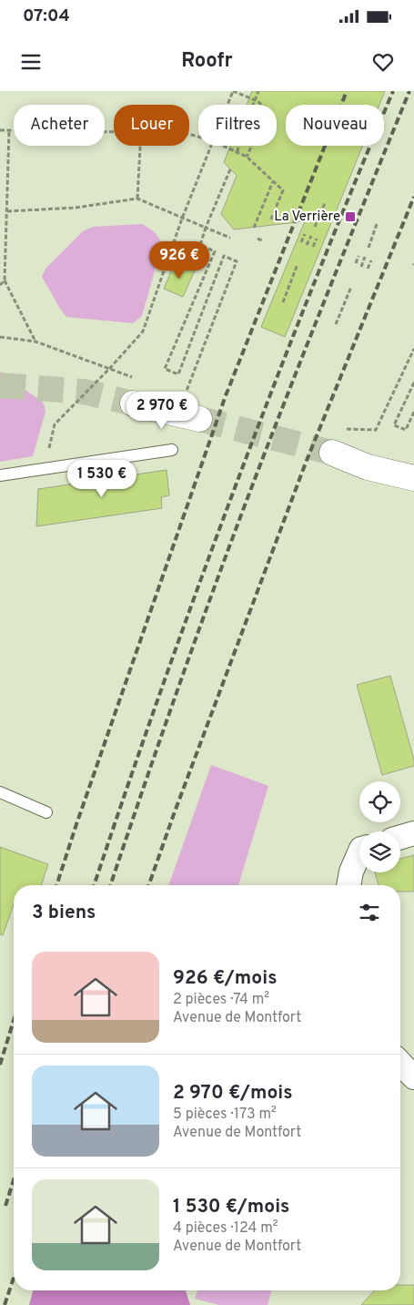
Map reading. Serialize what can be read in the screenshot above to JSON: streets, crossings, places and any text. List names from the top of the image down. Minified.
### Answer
{"places":{"transit":["La Verrière"]},"page":{"status":"07:04","header":"Roofr","chip":["Acheter","Louer","Filtres","Nouveau"],"price":["926 €","2 970 €","1 530 €"],"heading":"3 biens","list":[{"name":"926 €/mois","note":"2 pièces · 74 m² · Avenue de Montfort"},{"name":"2 970 €/mois","note":"5 pièces · 173 m² · Avenue de Montfort"},{"name":"1 530 €/mois","note":"4 pièces · 124 m² · Avenue de Montfort"}]}}
